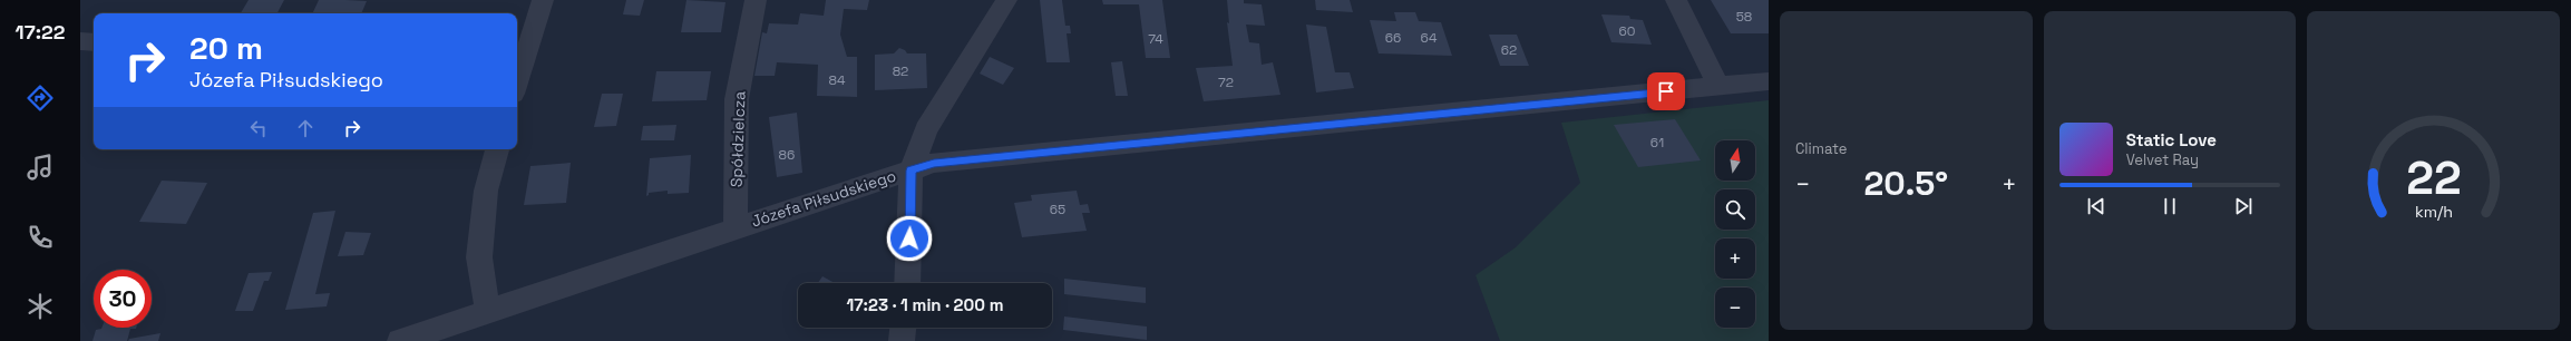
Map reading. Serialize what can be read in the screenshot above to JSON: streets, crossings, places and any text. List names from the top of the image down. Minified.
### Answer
{"streets":{"street":["Spółdzielcza","Józefa Piłsudskiego"]},"crossings":[["Spółdzielcza","Józefa Piłsudskiego"]],"house_numbers":["58","60","66","64","74","62","82","84","72","61","86","65"],"north":"top","page":{"tabs":"17:22","tile":"Climate","turn":["20 m","Józefa Piłsudskiego"],"song":["Static Love","Velvet Ray"],"map_buttons":["+","−"],"heat":["−","20.5°","+"],"limit":"30","trip":"17:23 · 1 min · 200 m","gauge":["22","km/h"]}}
